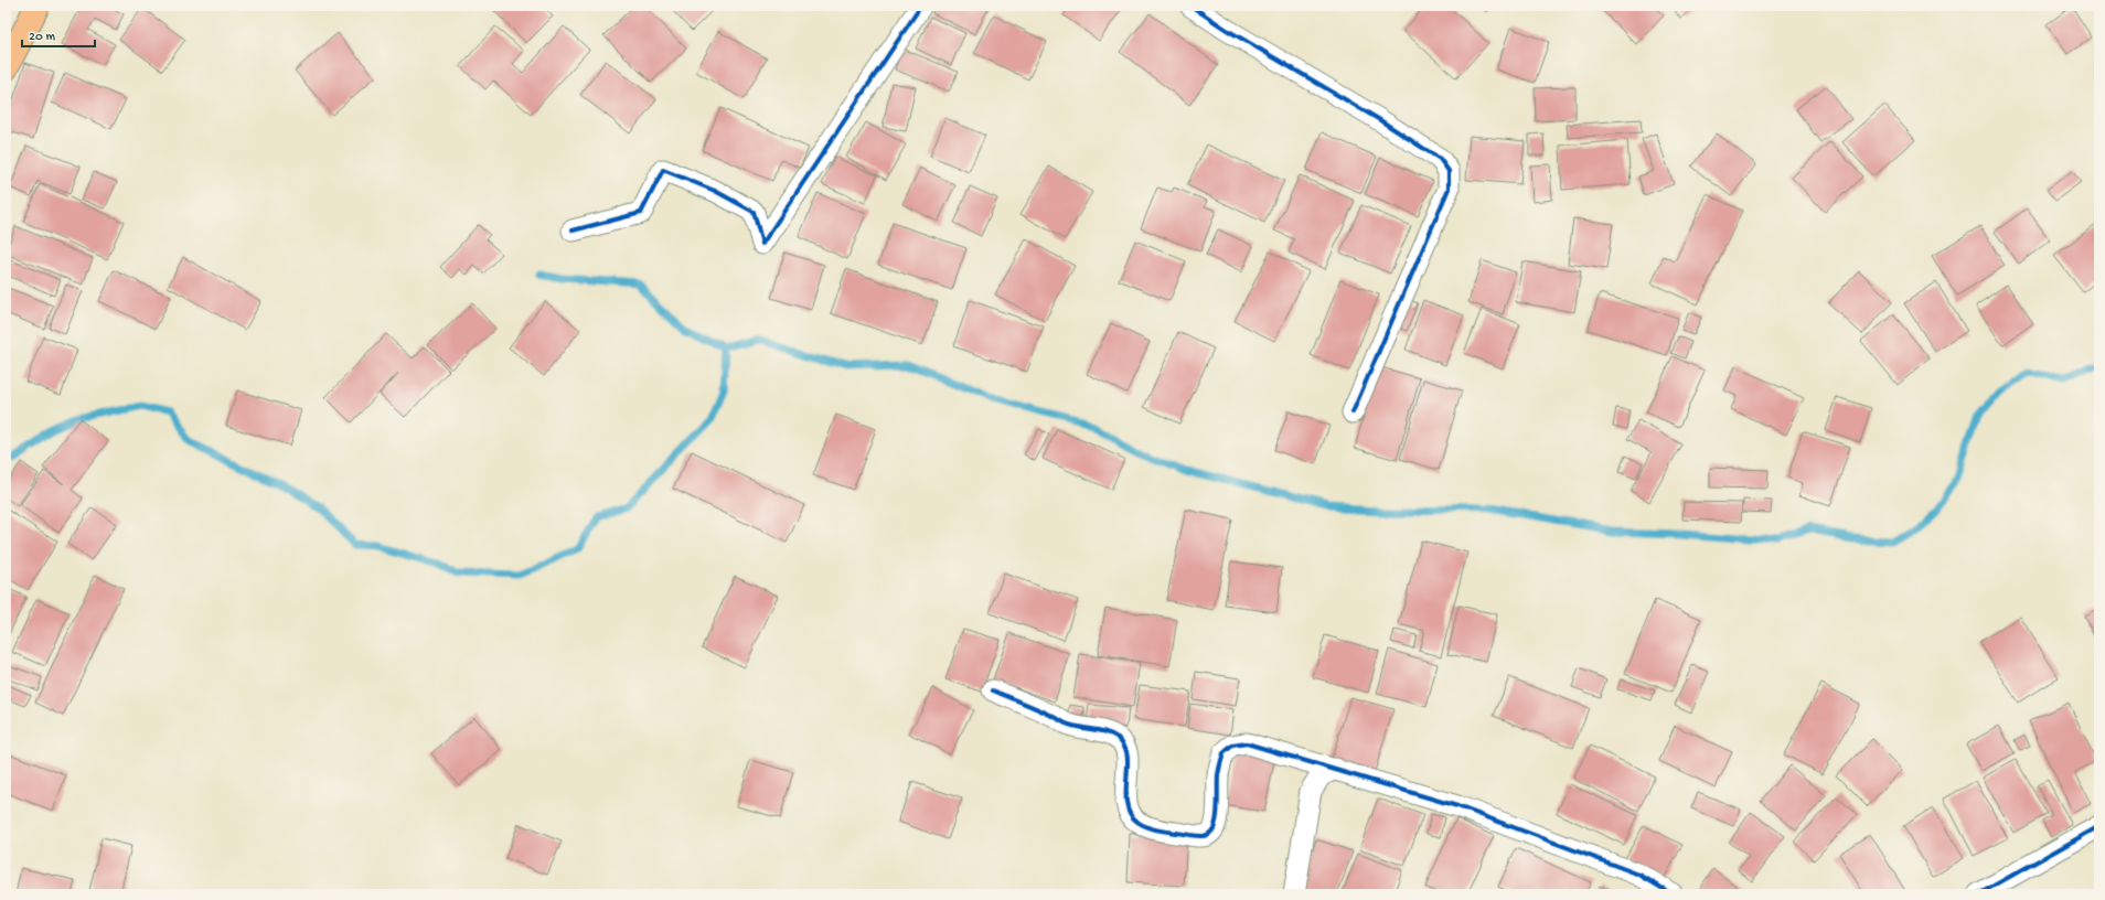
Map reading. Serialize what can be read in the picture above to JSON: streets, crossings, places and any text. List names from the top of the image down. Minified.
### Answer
{"scale_bar":"20 m"}
